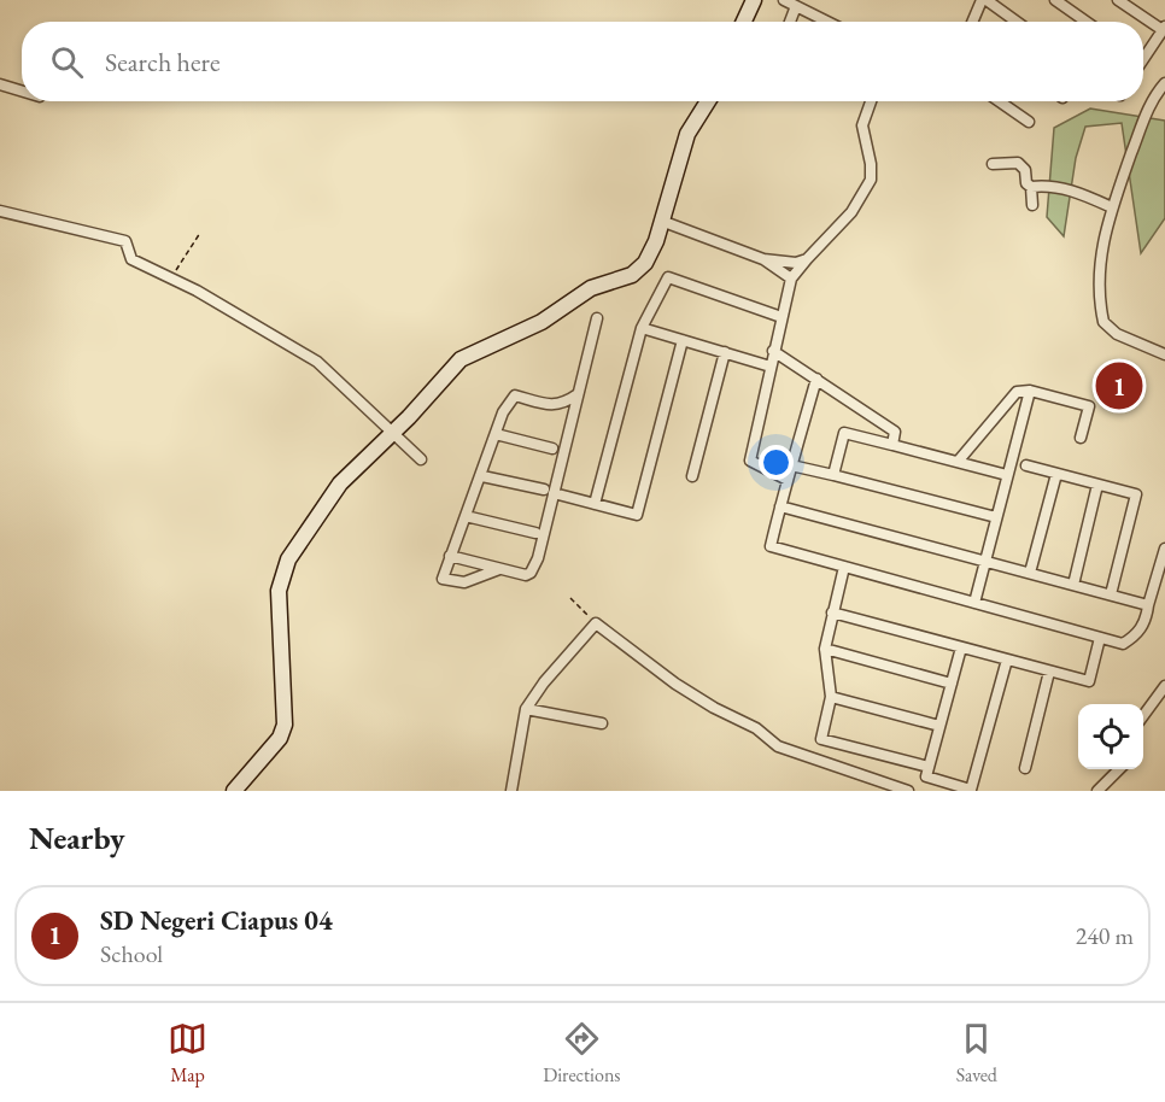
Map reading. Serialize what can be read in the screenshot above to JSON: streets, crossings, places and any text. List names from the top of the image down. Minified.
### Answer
{"page":{"search":"Search here","pins":"1","heading":"Nearby","list":[{"mark":"1","name":"SD Negeri Ciapus 04","note":"School","value":"240 m"}],"nav":["Map","Directions","Saved"]}}
